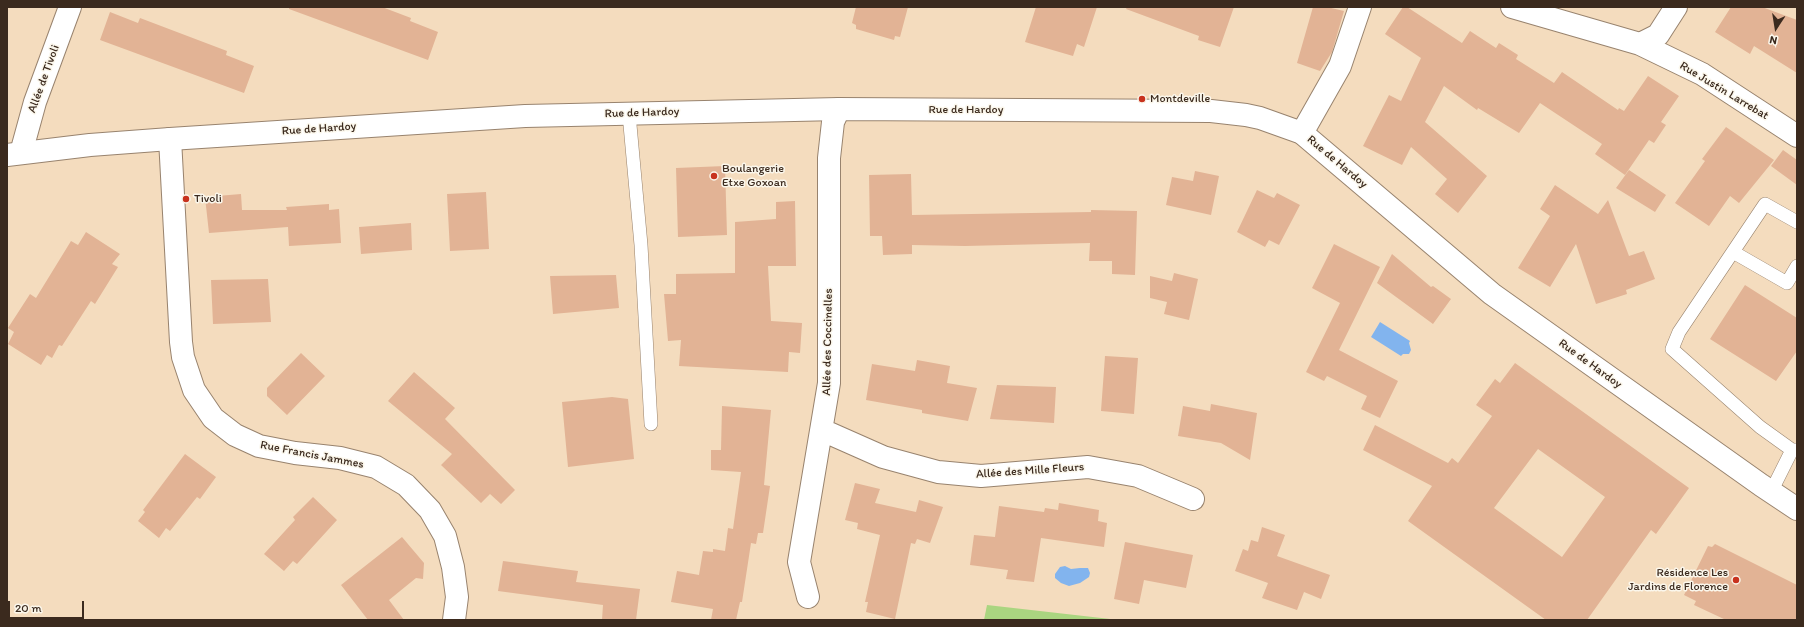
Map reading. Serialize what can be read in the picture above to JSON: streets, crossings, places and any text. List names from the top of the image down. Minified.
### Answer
{"streets":{"street":["Allée de Tivoli","Rue Justin Larrebat","Rue de Hardoy","Allée des Coccinelles","Rue Francis Jammes","Allée des Mille Fleurs"]},"crossings":[["Allée de Tivoli","Rue de Hardoy"],["Rue de Hardoy","Allée des Coccinelles"],["Rue de Hardoy","Rue Francis Jammes"],["Allée des Coccinelles","Allée des Mille Fleurs"]],"places":["Montdeville","Boulangerie Etxe Goxoan","Tivoli","Résidence Les Jardins de Florence"],"scale_bar":"20 m","north":"bottom"}
